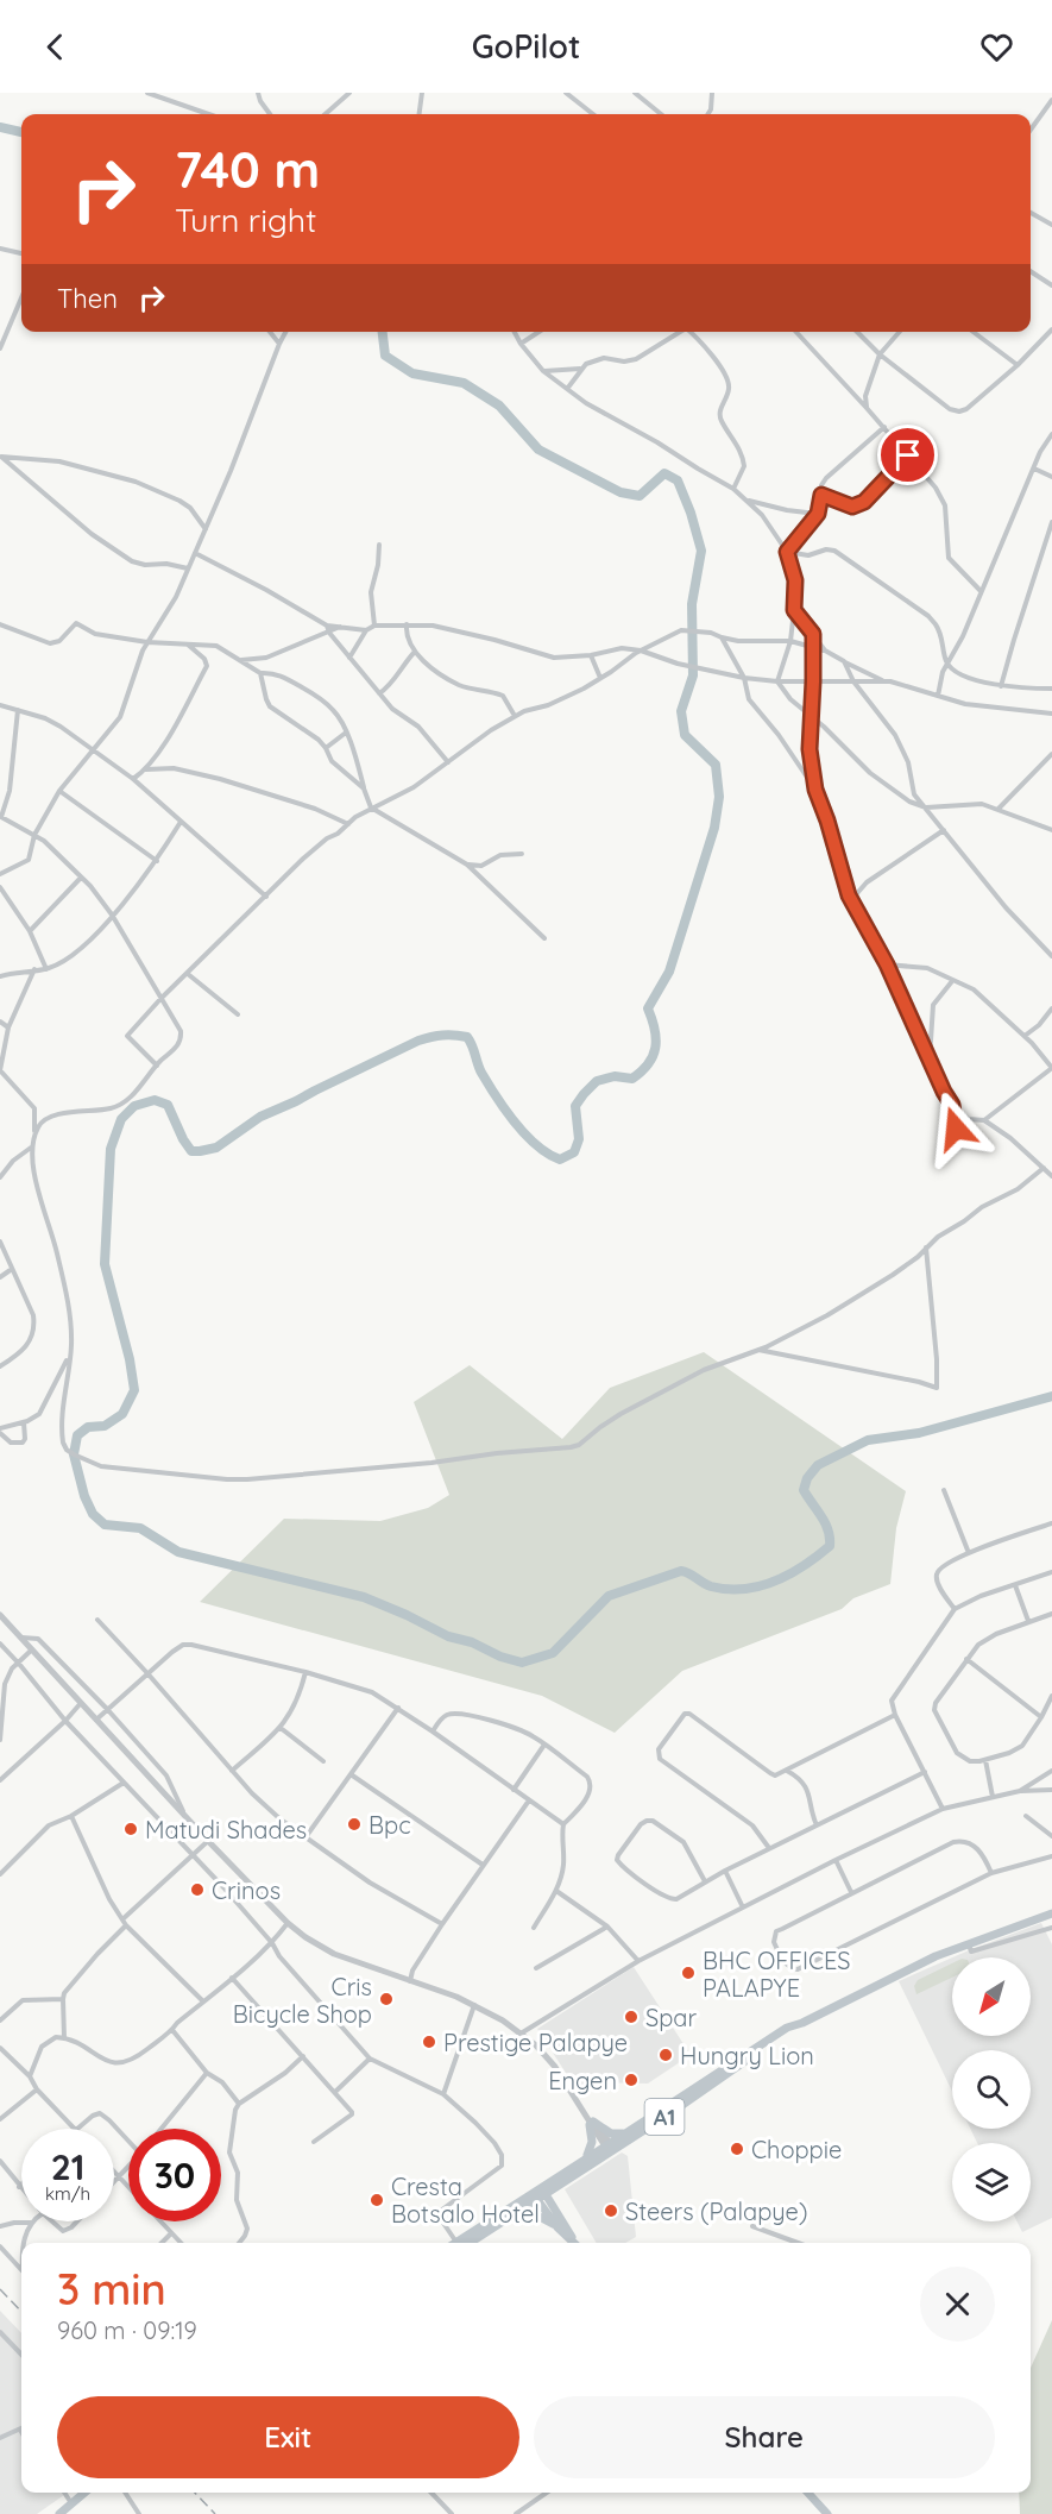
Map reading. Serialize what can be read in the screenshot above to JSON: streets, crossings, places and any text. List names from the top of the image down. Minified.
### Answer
{"streets":{"highway":["A1"]},"places":["Bpc","Matudi Shades","Crinos","BHC OFFICES PALAPYE","Cris Bicycle Shop","Spar","Prestige Palapye","Hungry Lion","Engen","Choppie","Cresta Botsalo Hotel","Steers (Palapye)"],"north":"bottom left","page":{"header":"GoPilot","turn":["740 m","Turn right"],"then":"Then","speed":"21 km/h","limit":"30","heading":["3 min","960 m · 09:19"],"buttons":["Exit","Share"]}}
